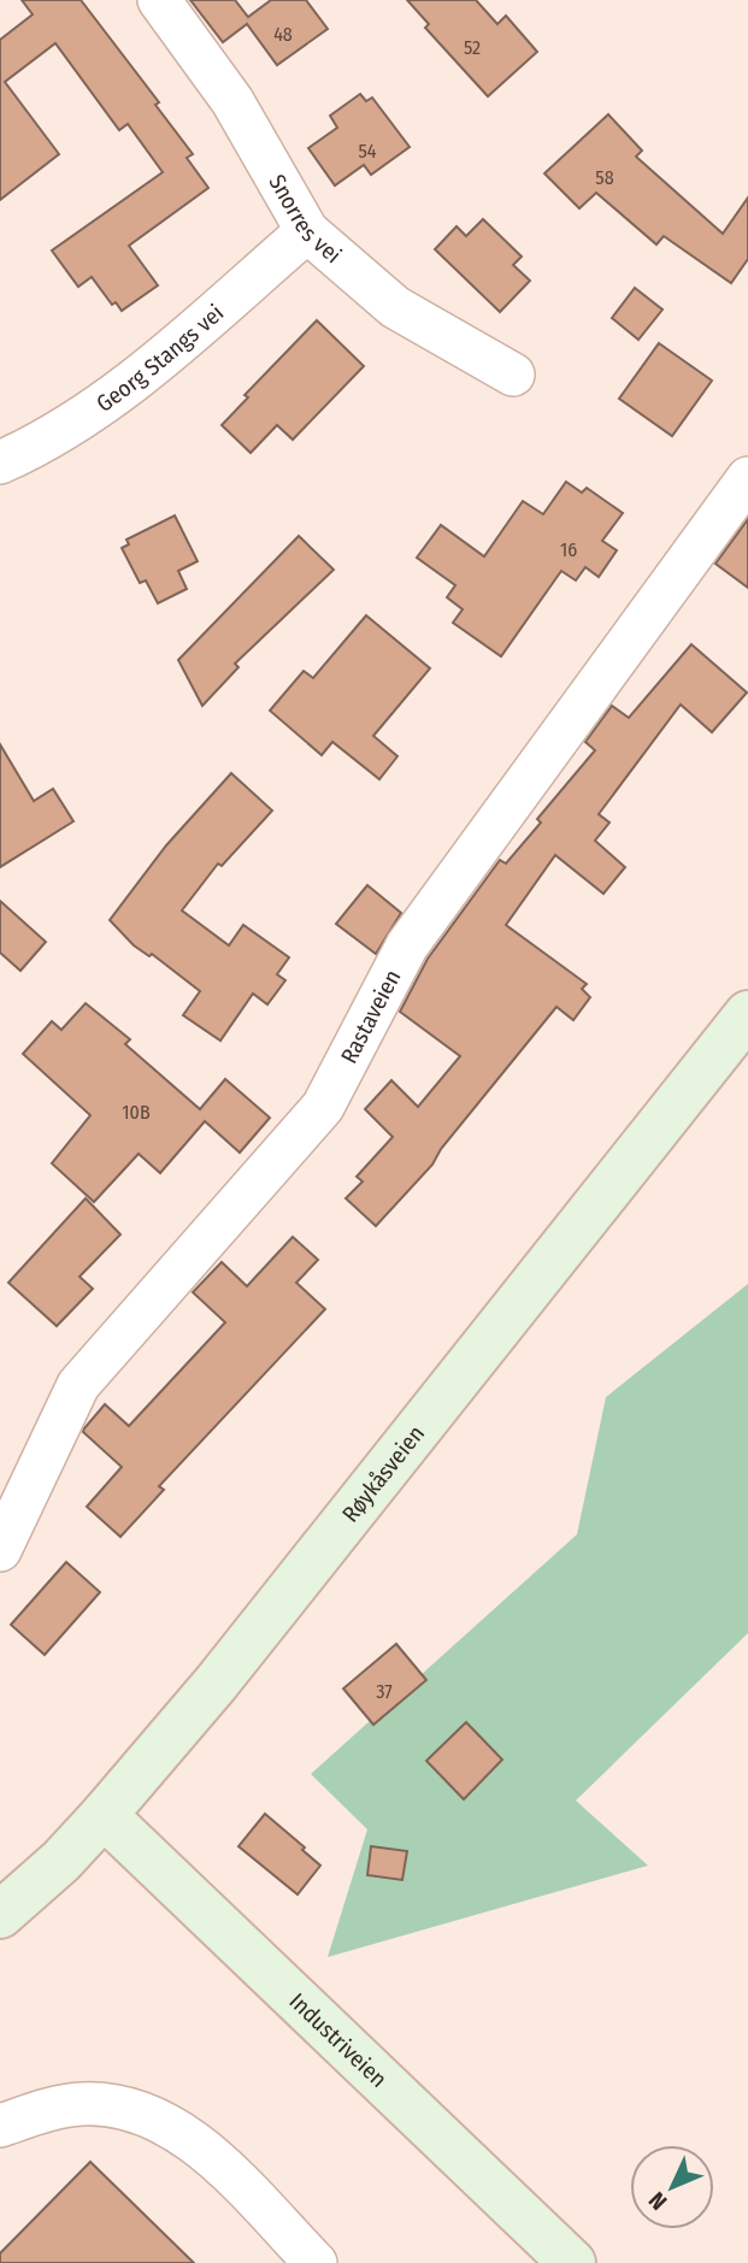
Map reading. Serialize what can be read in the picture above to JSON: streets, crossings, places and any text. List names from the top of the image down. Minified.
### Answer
{"streets":{"main road":["Røykåsveien","Industriveien"],"street":["Snorres vei","Georg Stangs vei","Rastaveien"]},"crossings":[["Snorres vei","Georg Stangs vei"],["Røykåsveien","Industriveien"]],"house_numbers":["48","52","54","58","16","10B","37"],"north":"bottom left"}
